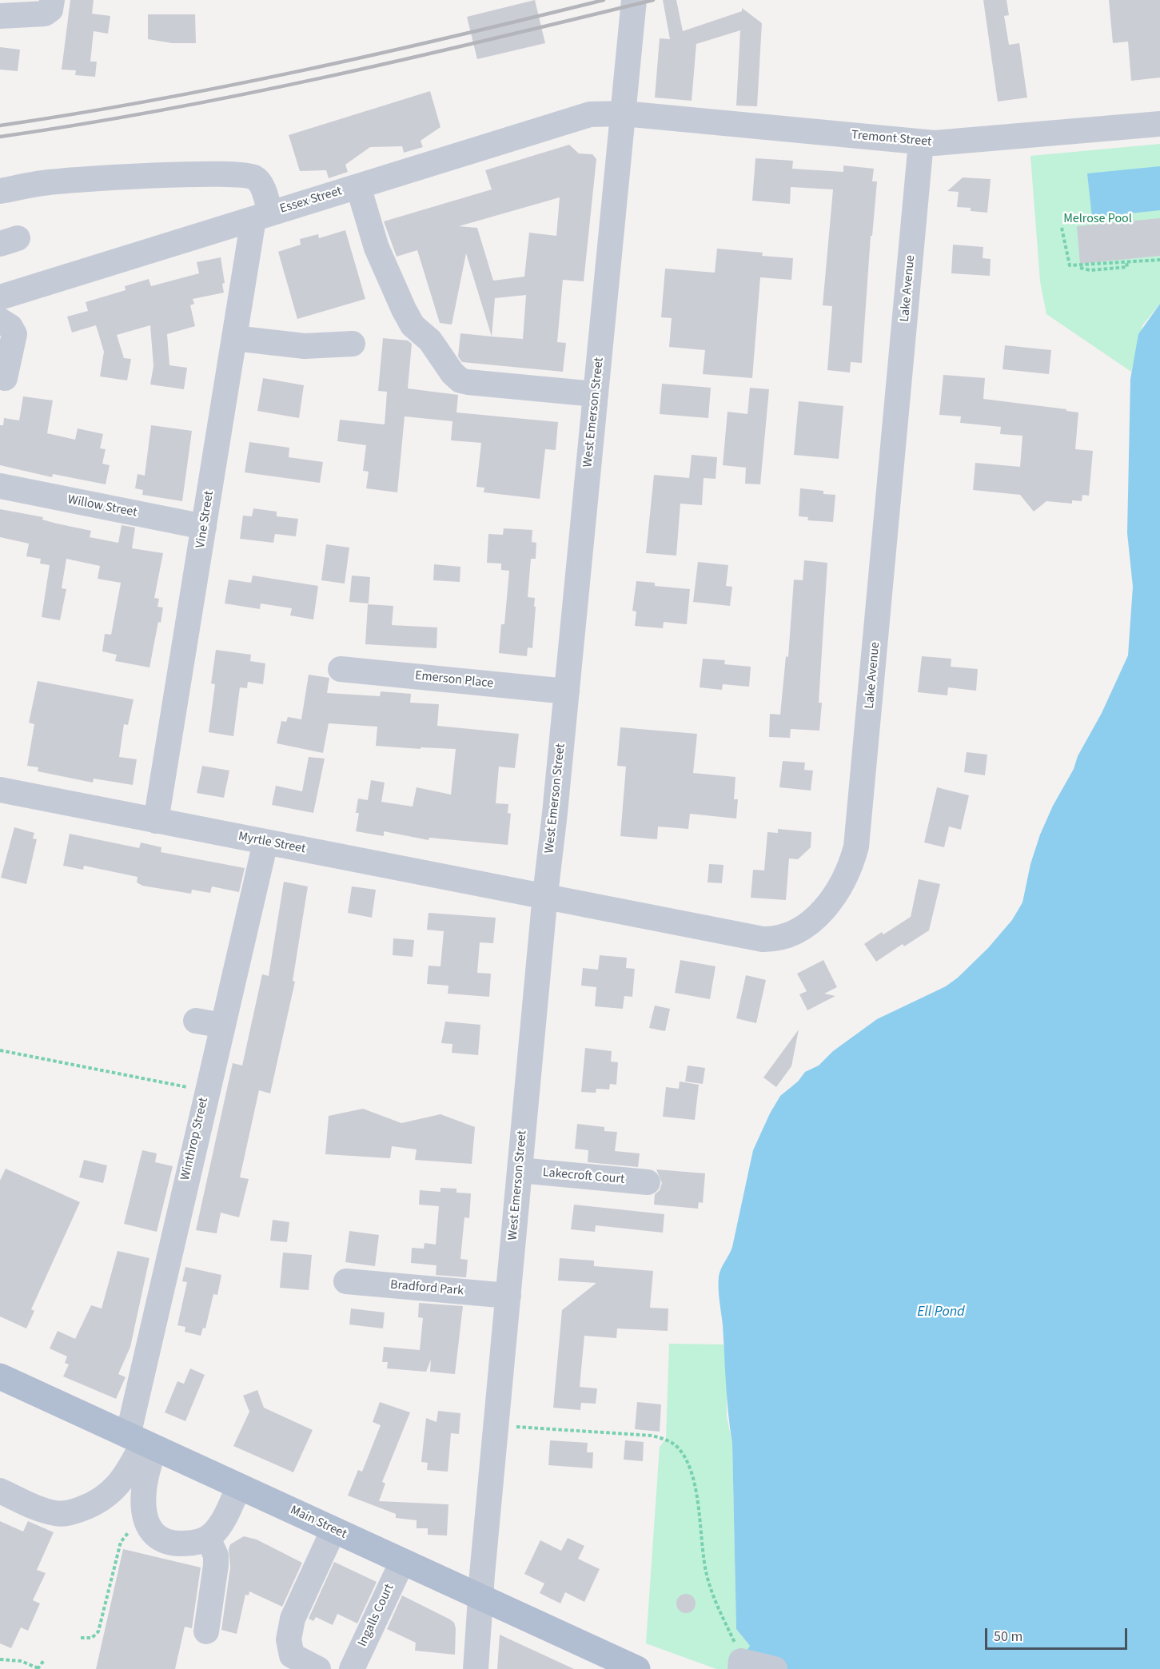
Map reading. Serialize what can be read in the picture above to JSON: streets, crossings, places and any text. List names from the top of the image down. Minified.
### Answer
{"streets":{"main road":["Main Street"],"street":["Tremont Street","Essex Street","Lake Avenue","West Emerson Street","Willow Street","Vine Street","Emerson Place","Myrtle Street","Winthrop Street","Lakecroft Court","Bradford Park","Ingalls Court"]},"crossings":[["Tremont Street","Essex Street"],["Tremont Street","Lake Avenue"],["Tremont Street","West Emerson Street"],["Essex Street","West Emerson Street"],["Essex Street","Vine Street"],["Lake Avenue","West Emerson Street"],["Lake Avenue","Myrtle Street"],["West Emerson Street","Emerson Place"],["West Emerson Street","Myrtle Street"],["West Emerson Street","Lakecroft Court"],["West Emerson Street","Bradford Park"],["West Emerson Street","Main Street"],["Willow Street","Vine Street"],["Vine Street","Myrtle Street"],["Myrtle Street","Winthrop Street"],["Winthrop Street","Main Street"],["Main Street","Ingalls Court"]],"water":["Ell Pond"],"parks":["Melrose Pool"],"scale_bar":"50 m"}
